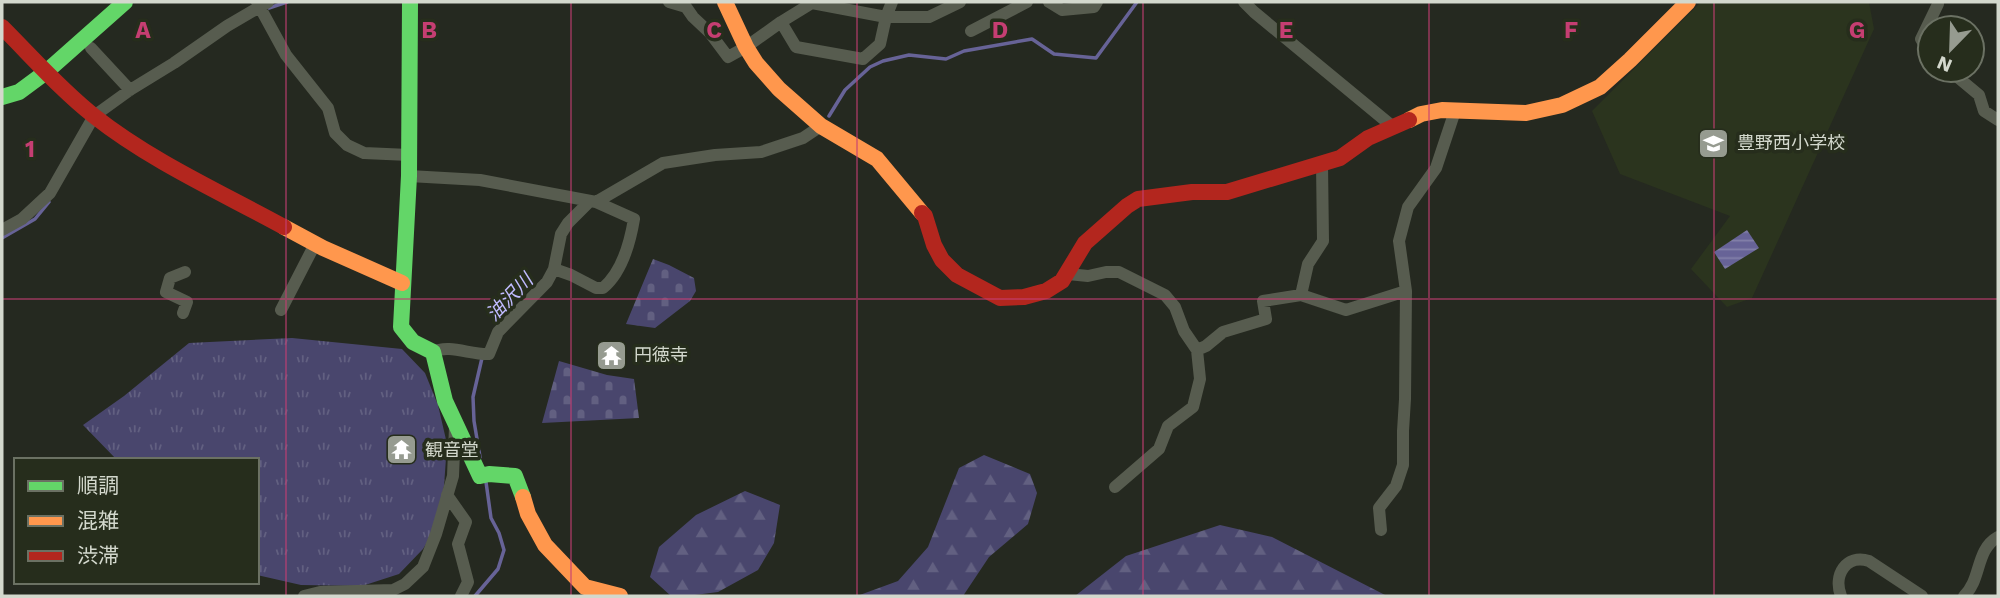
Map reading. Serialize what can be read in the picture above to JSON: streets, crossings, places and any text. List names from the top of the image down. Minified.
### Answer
{"water":["油沢川"],"places":{"school or university":["豊野西小学校"],"temple":["円徳寺","観音堂"]},"legend":["順調","混雑","渋滞"],"north":"bottom left","grid":{"columns":["A","B","C","D","E","F","G"],"rows":["1"]}}
